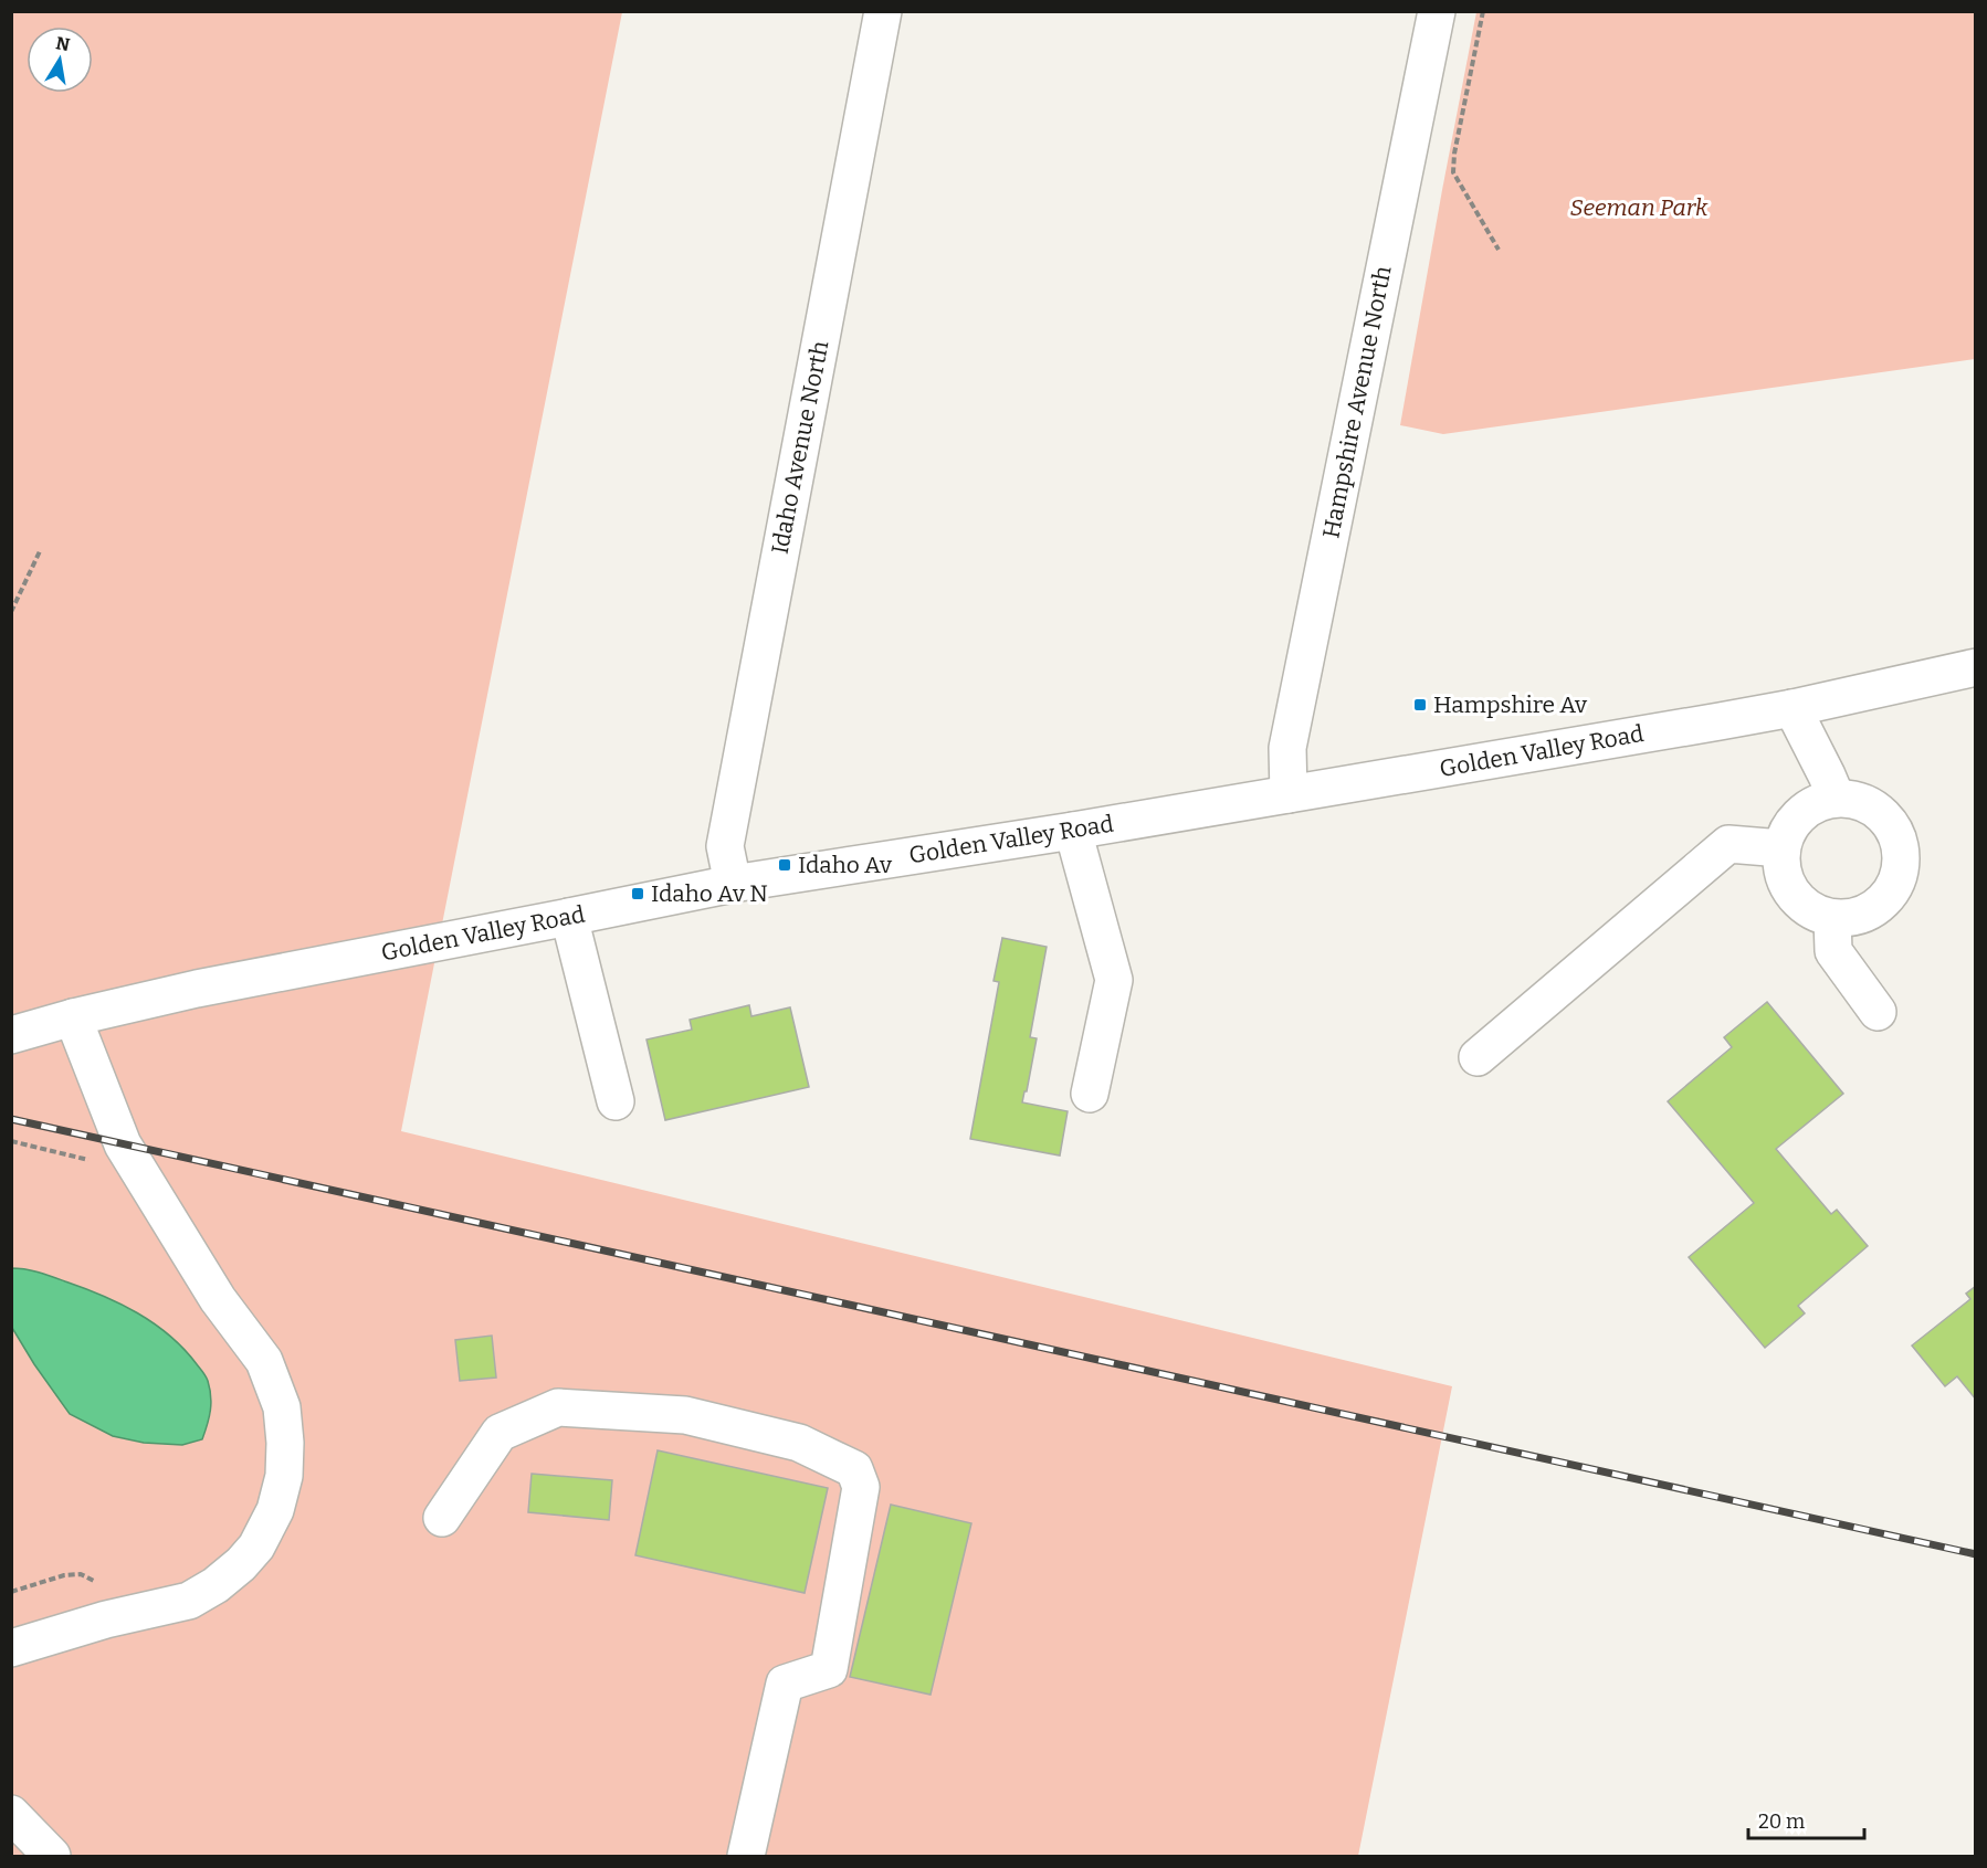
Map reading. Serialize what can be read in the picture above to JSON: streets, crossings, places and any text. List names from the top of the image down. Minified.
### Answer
{"streets":{"street":["Hampshire Avenue North","Idaho Avenue North","Golden Valley Road"]},"crossings":[["Hampshire Avenue North","Golden Valley Road"],["Idaho Avenue North","Golden Valley Road"]],"parks":["Seeman Park"],"places":{"transit":["Hampshire Av","Idaho Av","Idaho Av N"]},"scale_bar":"20 m","north":"top"}
